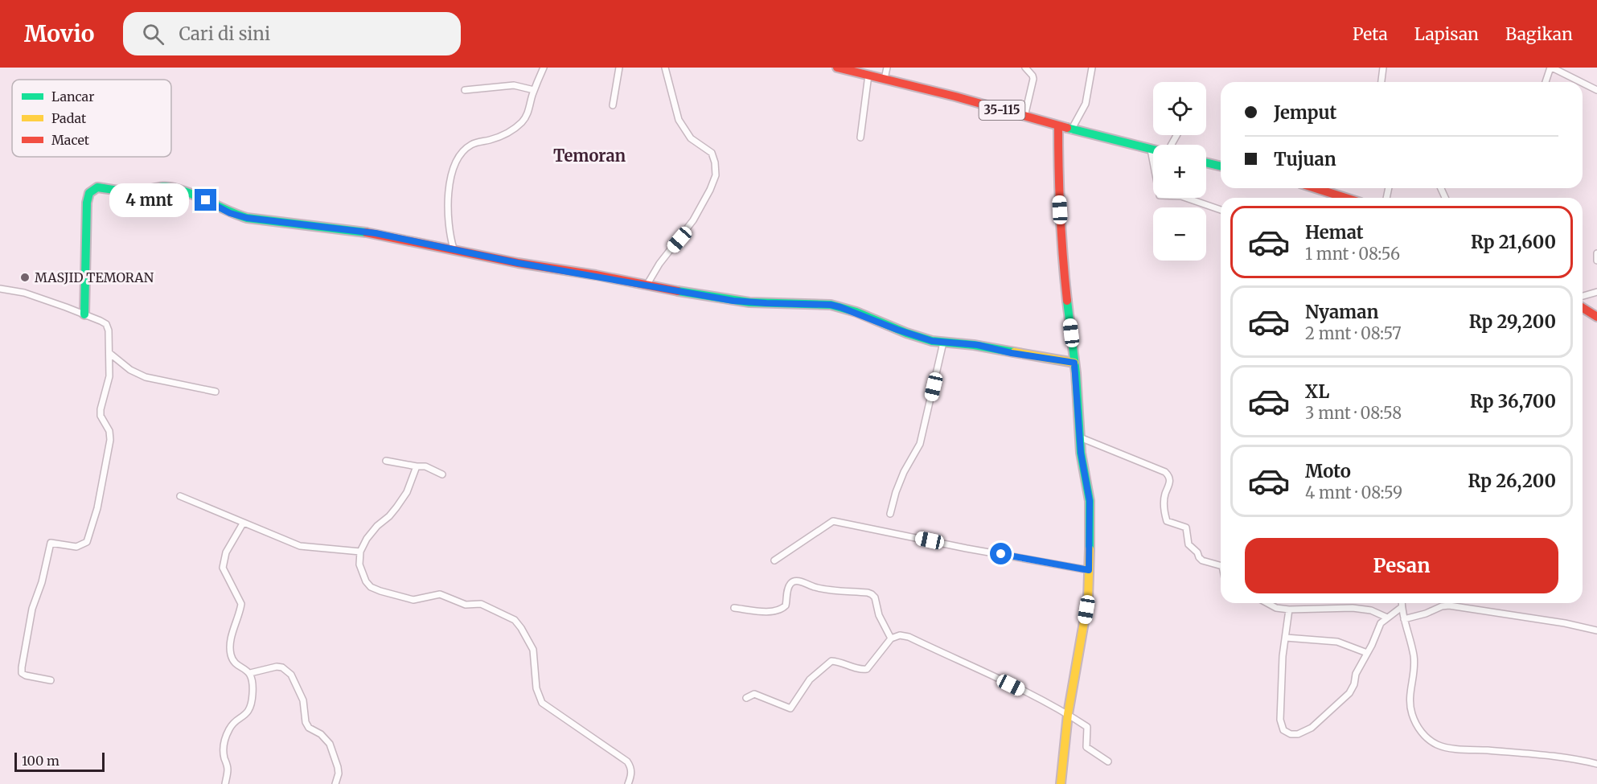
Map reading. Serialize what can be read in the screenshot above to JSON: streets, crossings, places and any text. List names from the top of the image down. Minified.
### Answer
{"streets":{"street":["35-115"]},"districts":["Temoran"],"places":["MASJID TEMORAN"],"legend":["Lancar","Padat","Macet"],"scale_bar":"100 m","page":{"header":"Movio","search":"Cari di sini","nav":["Peta","Lapisan","Bagikan"],"map_buttons":["+","−"],"banner":["Jemput","Tujuan"],"bubble":"4 mnt","list":[{"name":"Hemat","note":"1 mnt · 08:56","value":"Rp 21,600"},{"name":"Nyaman","note":"2 mnt · 08:57","value":"Rp 29,200"},{"name":"XL","note":"3 mnt · 08:58","value":"Rp 36,700"},{"name":"Moto","note":"4 mnt · 08:59","value":"Rp 26,200"}],"buttons":"Pesan","scale":"100 m"}}
